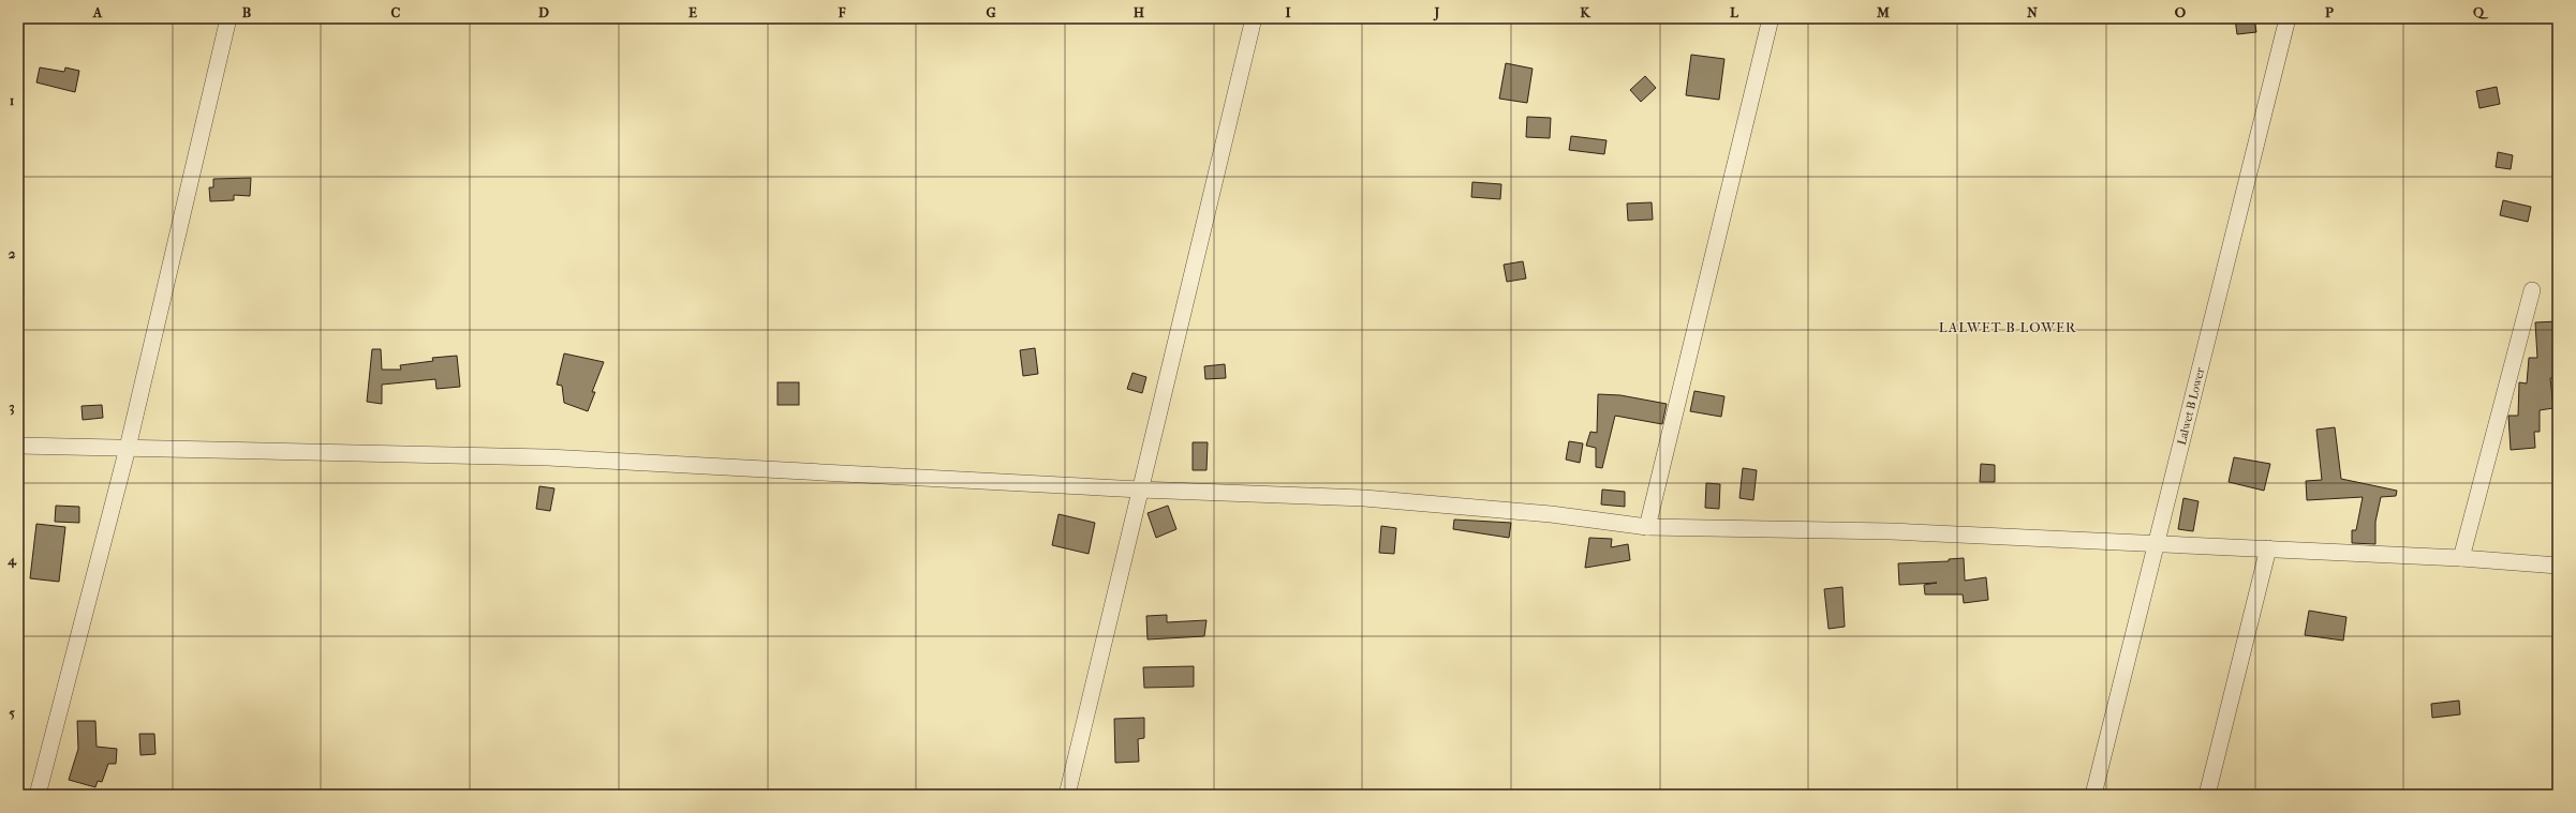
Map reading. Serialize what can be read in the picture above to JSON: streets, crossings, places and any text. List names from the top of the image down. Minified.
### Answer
{"streets":{"street":["Lalwet B Lower"]},"districts":["LALWET B LOWER"],"grid":{"columns":["A","B","C","D","E","F","G","H","I","J","K","L","M","N","O","P","Q"],"rows":["1","2","3","4","5"]}}
